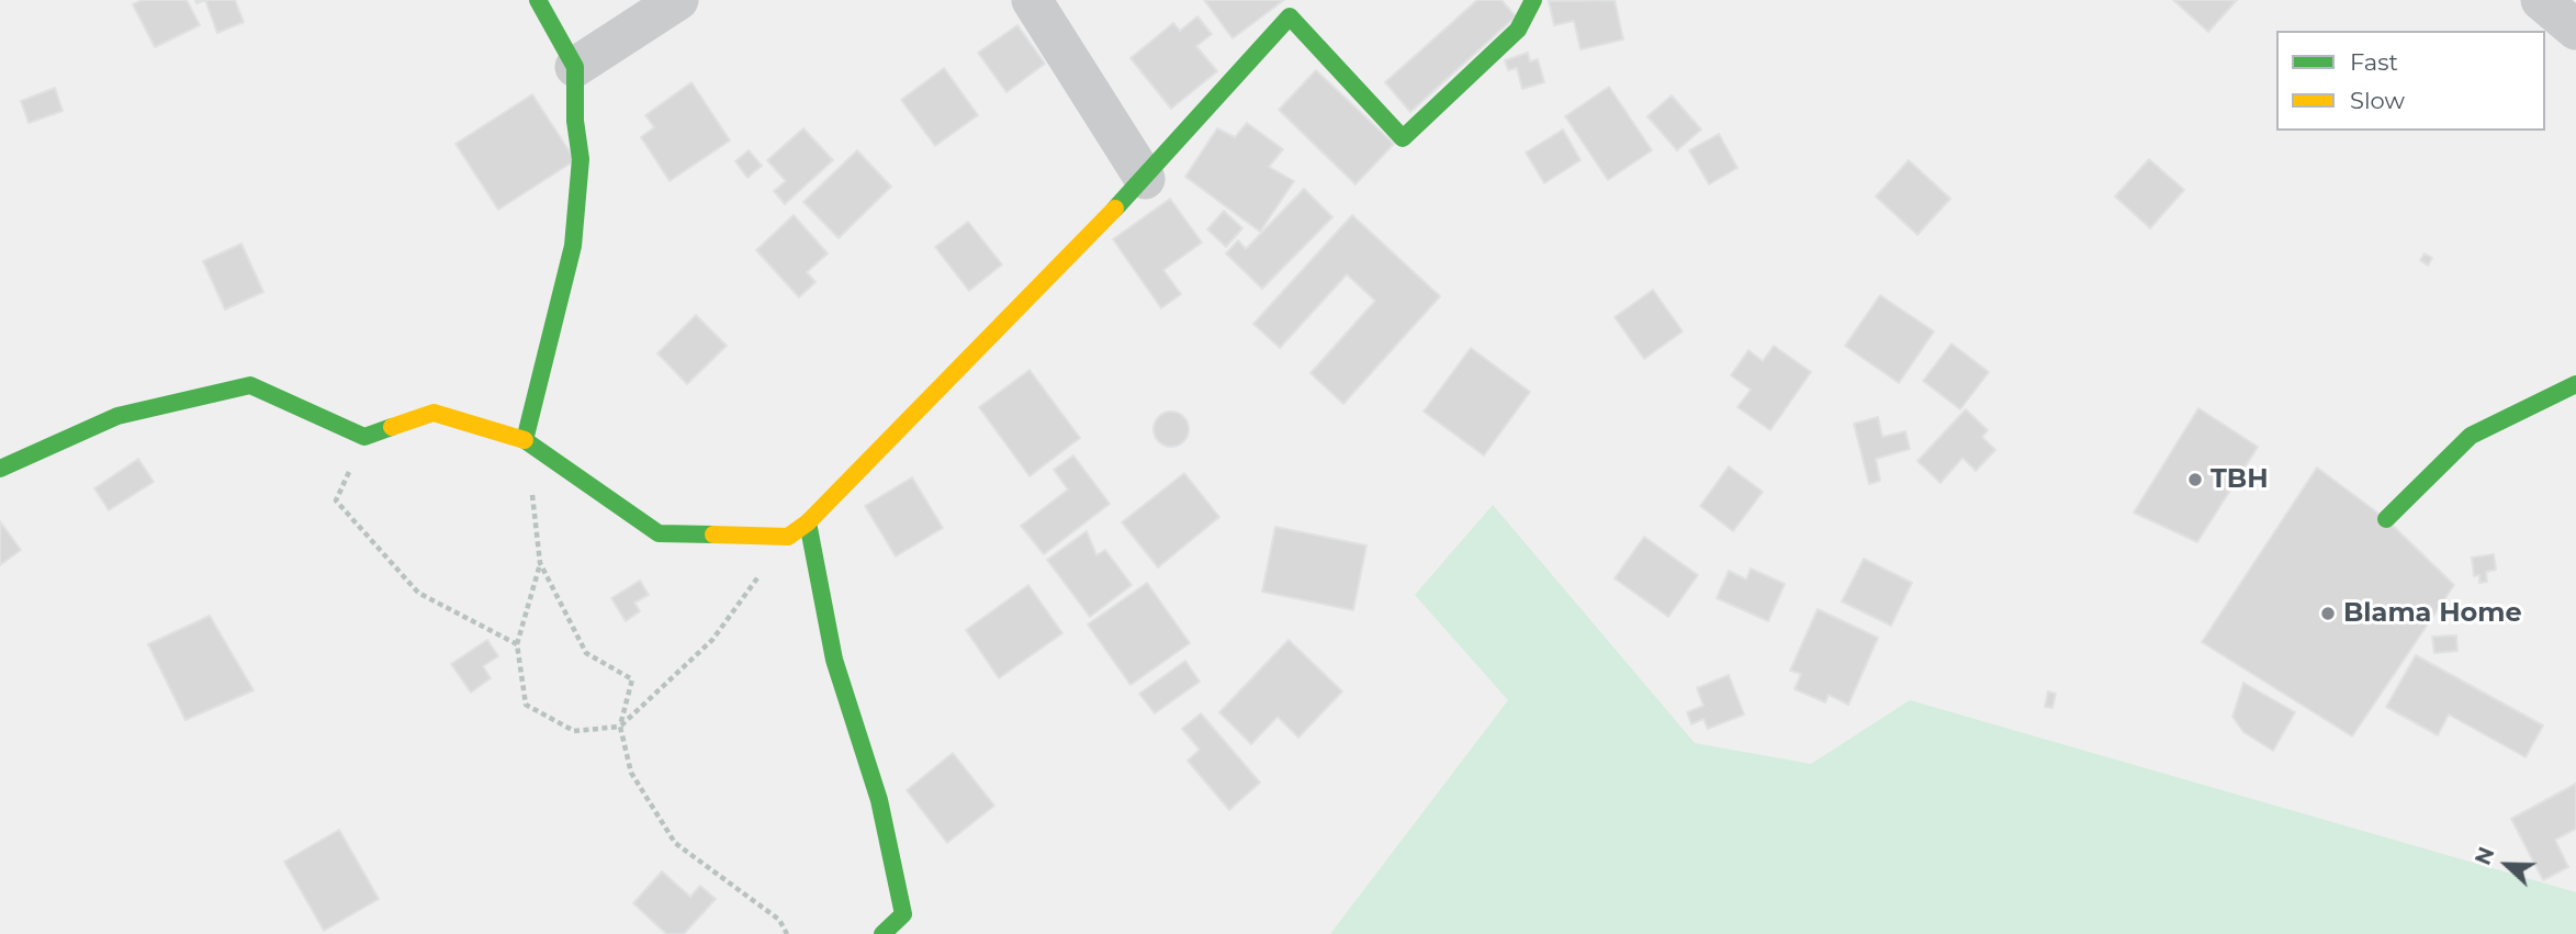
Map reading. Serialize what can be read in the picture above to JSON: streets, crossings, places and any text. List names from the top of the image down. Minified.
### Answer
{"places":["TBH","Blama Home"],"legend":["Fast","Slow"],"north":"left"}
